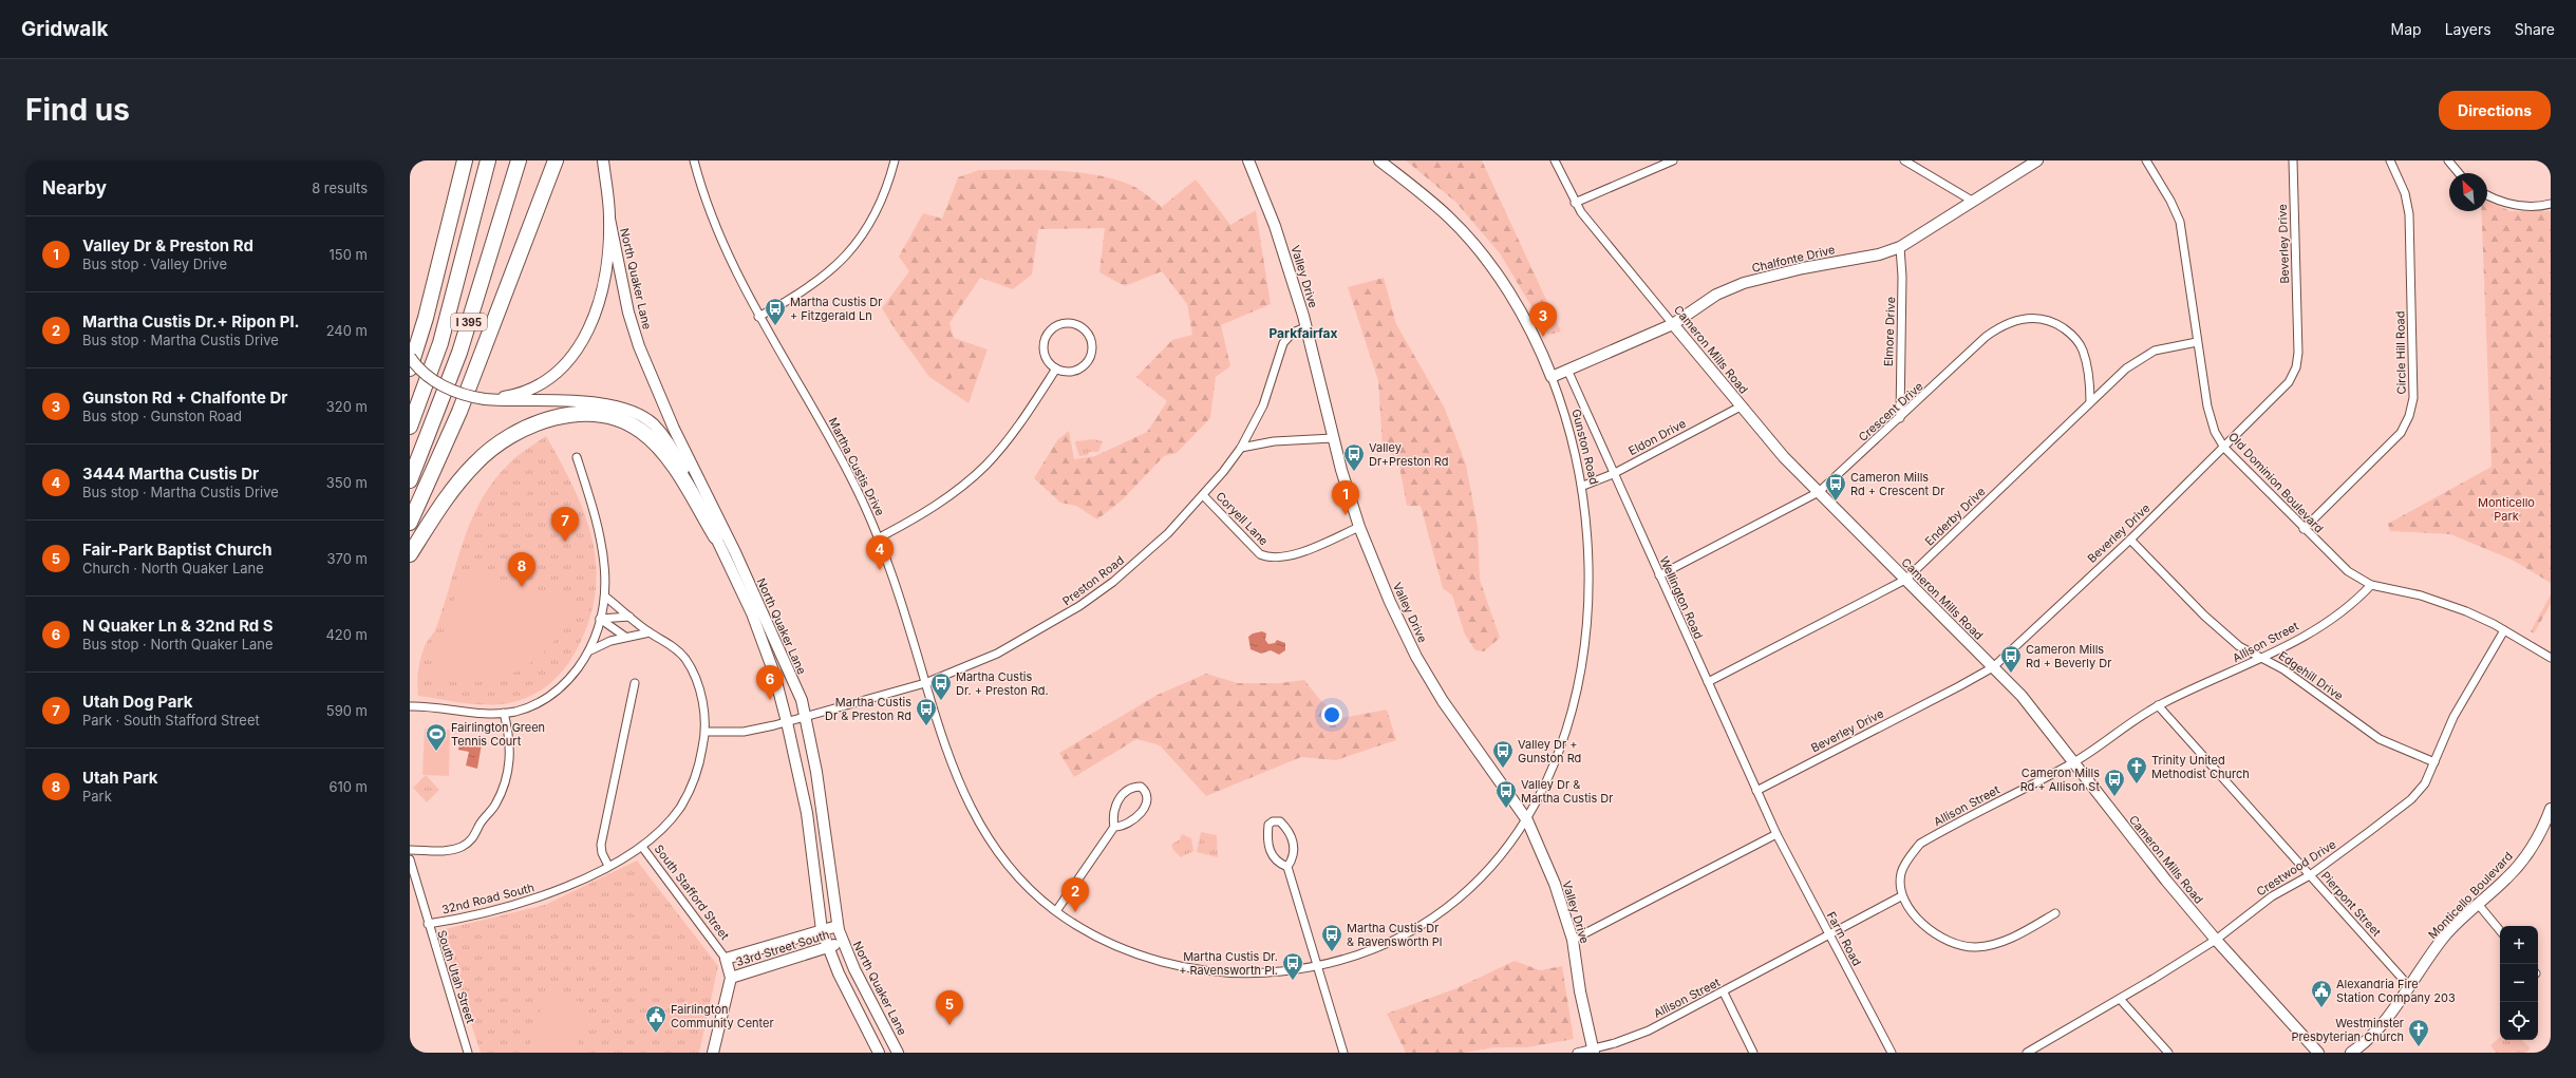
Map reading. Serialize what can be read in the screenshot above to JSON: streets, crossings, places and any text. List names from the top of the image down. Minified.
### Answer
{"streets":{"highway":["I 395"],"street":["Beverley Drive","Chalfonte Drive","Valley Drive","North Quaker Lane","Elmore Drive","Cameron Mills Road","Circle Hill Road","Crescent Drive","Eldon Drive","Gunston Road","Martha Custis Drive","Old Dominion Boulevard","Enderby Drive","Coryell Lane","Preston Road","Wellington Road","Allison Street","Edgehill Drive","Crestwood Drive","South Stafford Street","Monticello Boulevard","32nd Road South","Pierpont Street","Farm Road","33rd Street South","South Utah Street"]},"crossings":[["Beverley Drive","Cameron Mills Road"],["Beverley Drive","Old Dominion Boulevard"],["Beverley Drive","Wellington Road"],["Beverley Drive","Edgehill Drive"],["Chalfonte Drive","Elmore Drive"],["Chalfonte Drive","Cameron Mills Road"],["Chalfonte Drive","Gunston Road"],["Chalfonte Drive","Wellington Road"],["Valley Drive","Gunston Road"],["Valley Drive","Martha Custis Drive"],["Valley Drive","Coryell Lane"],["Valley Drive","Preston Road"],["Valley Drive","Allison Street"],["North Quaker Lane","Preston Road"],["North Quaker Lane","33rd Street South"],["Elmore Drive","Crescent Drive"],["Cameron Mills Road","Crescent Drive"],["Cameron Mills Road","Eldon Drive"],["Cameron Mills Road","Enderby Drive"],["Cameron Mills Road","Allison Street"],["Cameron Mills Road","Crestwood Drive"],["Circle Hill Road","Old Dominion Boulevard"],["Crescent Drive","Enderby Drive"],["Crescent Drive","Wellington Road"],["Eldon Drive","Gunston Road"],["Eldon Drive","Wellington Road"],["Gunston Road","Martha Custis Drive"],["Martha Custis Drive","Preston Road"],["Old Dominion Boulevard","Enderby Drive"],["Old Dominion Boulevard","Allison Street"],["Old Dominion Boulevard","Crestwood Drive"],["Enderby Drive","Wellington Road"],["Coryell Lane","Preston Road"],["Wellington Road","Farm Road"],["Allison Street","Edgehill Drive"],["Allison Street","Pierpont Street"],["Allison Street","Farm Road"],["Edgehill Drive","Crestwood Drive"],["Crestwood Drive","Pierpont Street"],["South Stafford Street","32nd Road South"],["South Stafford Street","33rd Street South"],["Monticello Boulevard","Pierpont Street"],["32nd Road South","South Utah Street"]],"districts":["Parkfairfax"],"parks":["Monticello Park"],"places":{"bus stop":["Martha Custis Dr + Fitzgerald Ln","Valley Dr+Preston Rd","Cameron Mills Rd + Crescent Dr","Cameron Mills Rd + Beverly Dr","Martha Custis Dr. + Preston Rd.","Martha Custis Dr & Preston Rd","Valley Dr + Gunston Rd","Cameron Mills Rd + Allison St","Valley Dr & Martha Custis Dr","Martha Custis Dr & Ravensworth Pl","Martha Custis Dr. + Ravensworth Pl."],"sports":["Fairlington Green Tennis Court"],"church":["Trinity United Methodist Church","Westminster Presbyterian Church"],"public building":["Alexandria Fire Station Company 203","Fairlington Community Center"]},"north":"top left","page":{"header":"Gridwalk","nav":["Map","Layers","Share"],"buttons":"Directions","title":"Find us","heading":["Nearby","8 results"],"list":[{"mark":"1","name":"Valley Dr & Preston Rd","note":"Bus stop · Valley Drive","value":"150 m"},{"mark":"2","name":"Martha Custis Dr.+ Ripon Pl.","note":"Bus stop · Martha Custis Drive","value":"240 m"},{"mark":"3","name":"Gunston Rd + Chalfonte Dr","note":"Bus stop · Gunston Road","value":"320 m"},{"mark":"4","name":"3444 Martha Custis Dr","note":"Bus stop · Martha Custis Drive","value":"350 m"},{"mark":"5","name":"Fair-Park Baptist Church","note":"Church · North Quaker Lane","value":"370 m"},{"mark":"6","name":"N Quaker Ln & 32nd Rd S","note":"Bus stop · North Quaker Lane","value":"420 m"},{"mark":"7","name":"Utah Dog Park","note":"Park · South Stafford Street","value":"590 m"},{"mark":"8","name":"Utah Park","note":"Park","value":"610 m"}],"pins":["3","1","7","4","8","6","2","5"],"map_buttons":["+","−"]}}
